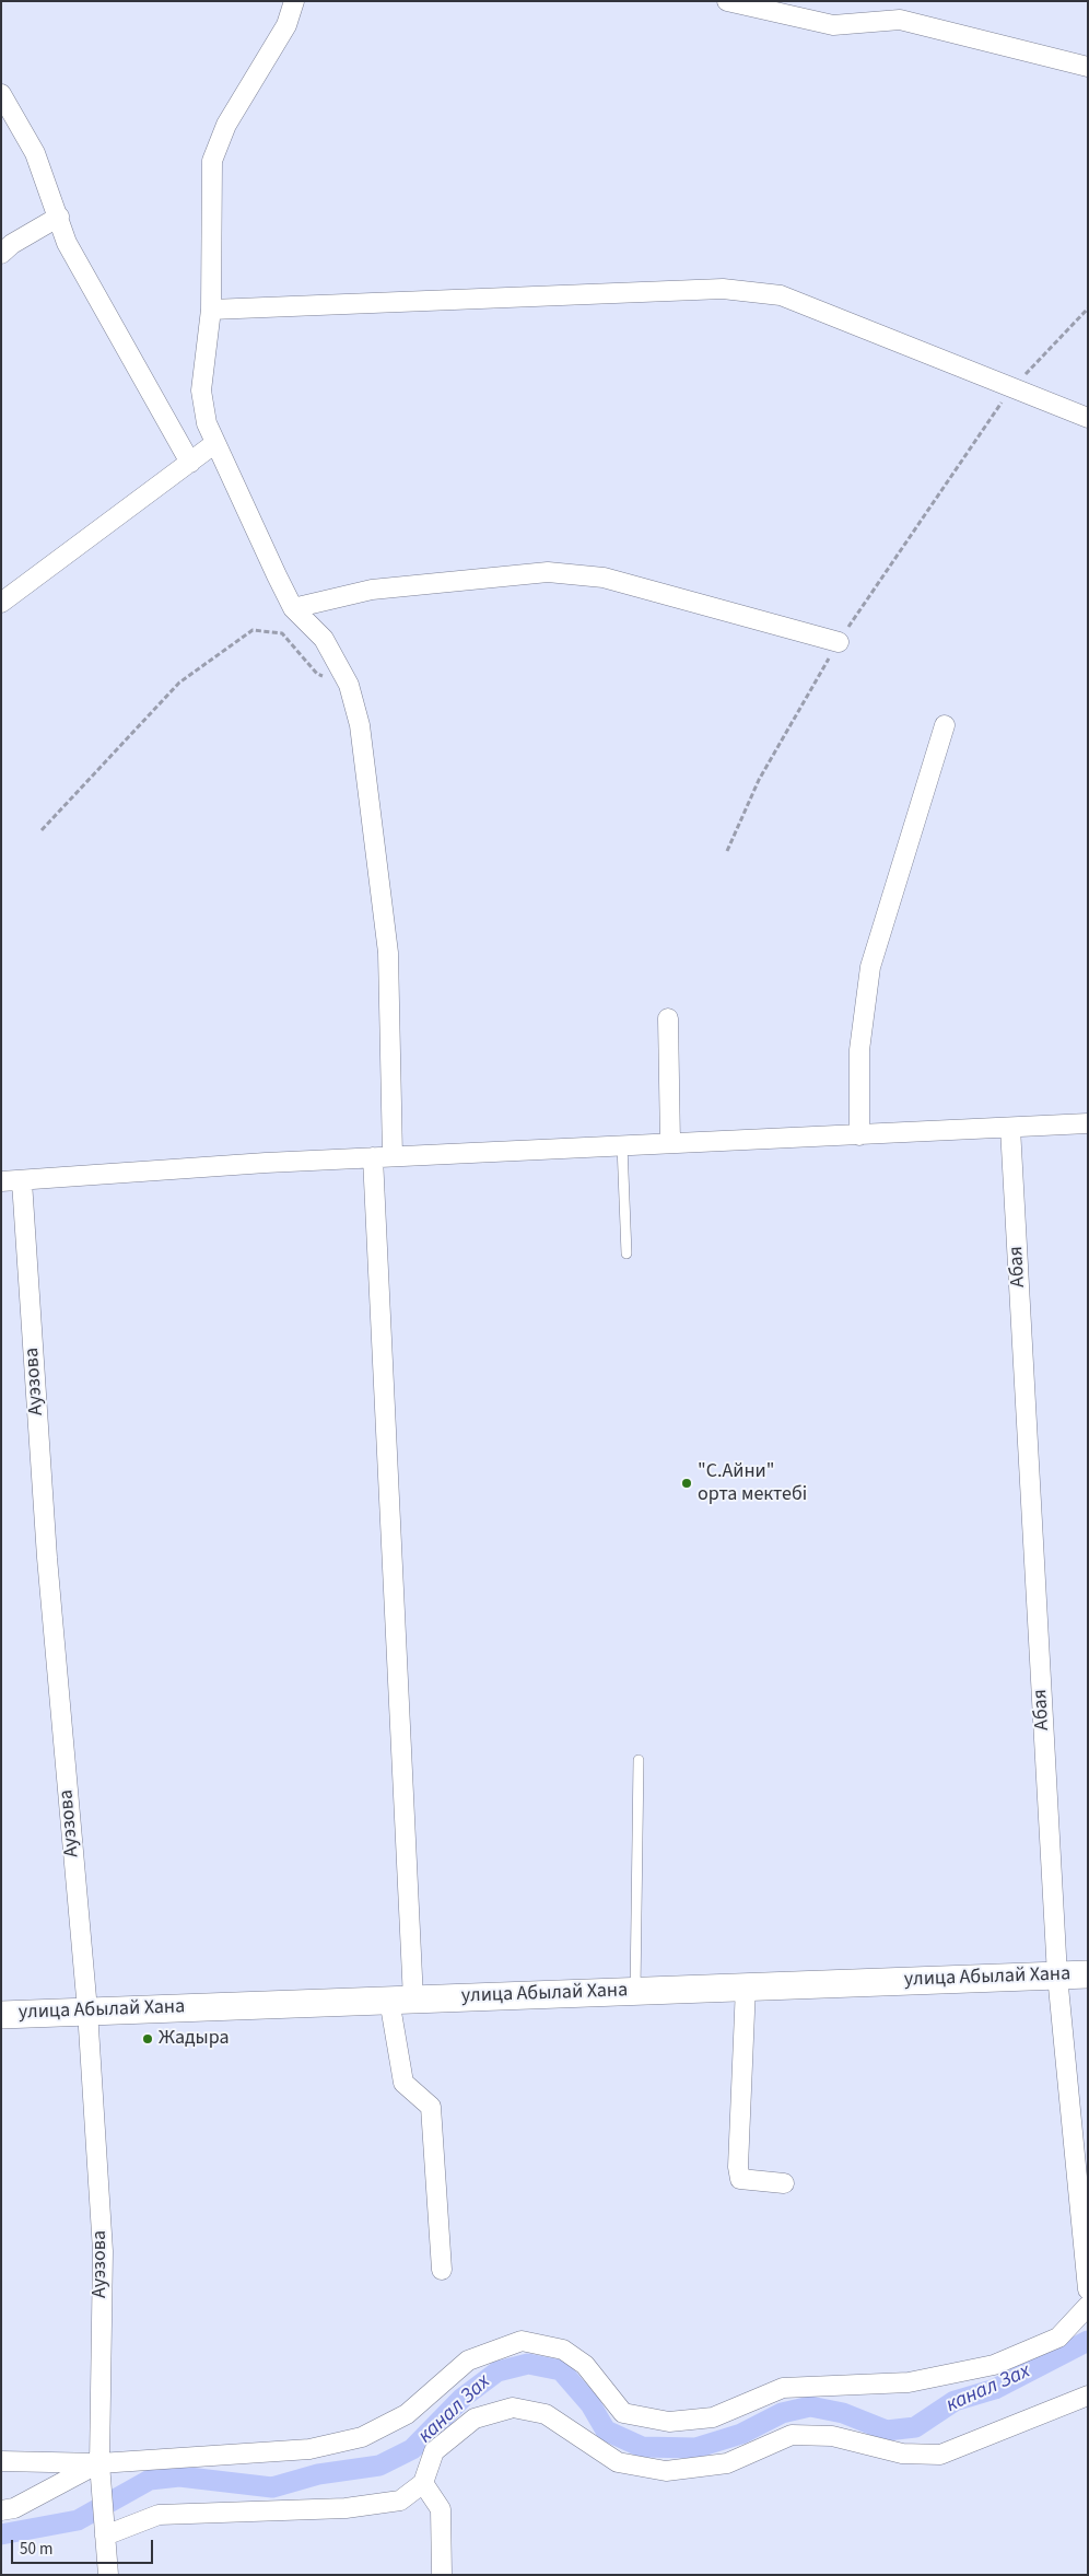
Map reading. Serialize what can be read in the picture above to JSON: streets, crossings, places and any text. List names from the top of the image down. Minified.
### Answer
{"streets":{"main road":["улица Абылай Хана"],"street":["Абая","Ауэзова"]},"crossings":[["Абая","улица Абылай Хана"],["Ауэзова","улица Абылай Хана"]],"water":["канал Зах"],"places":["\"С.Айни\" орта мектебі","Жадыра"],"scale_bar":"50 m"}
